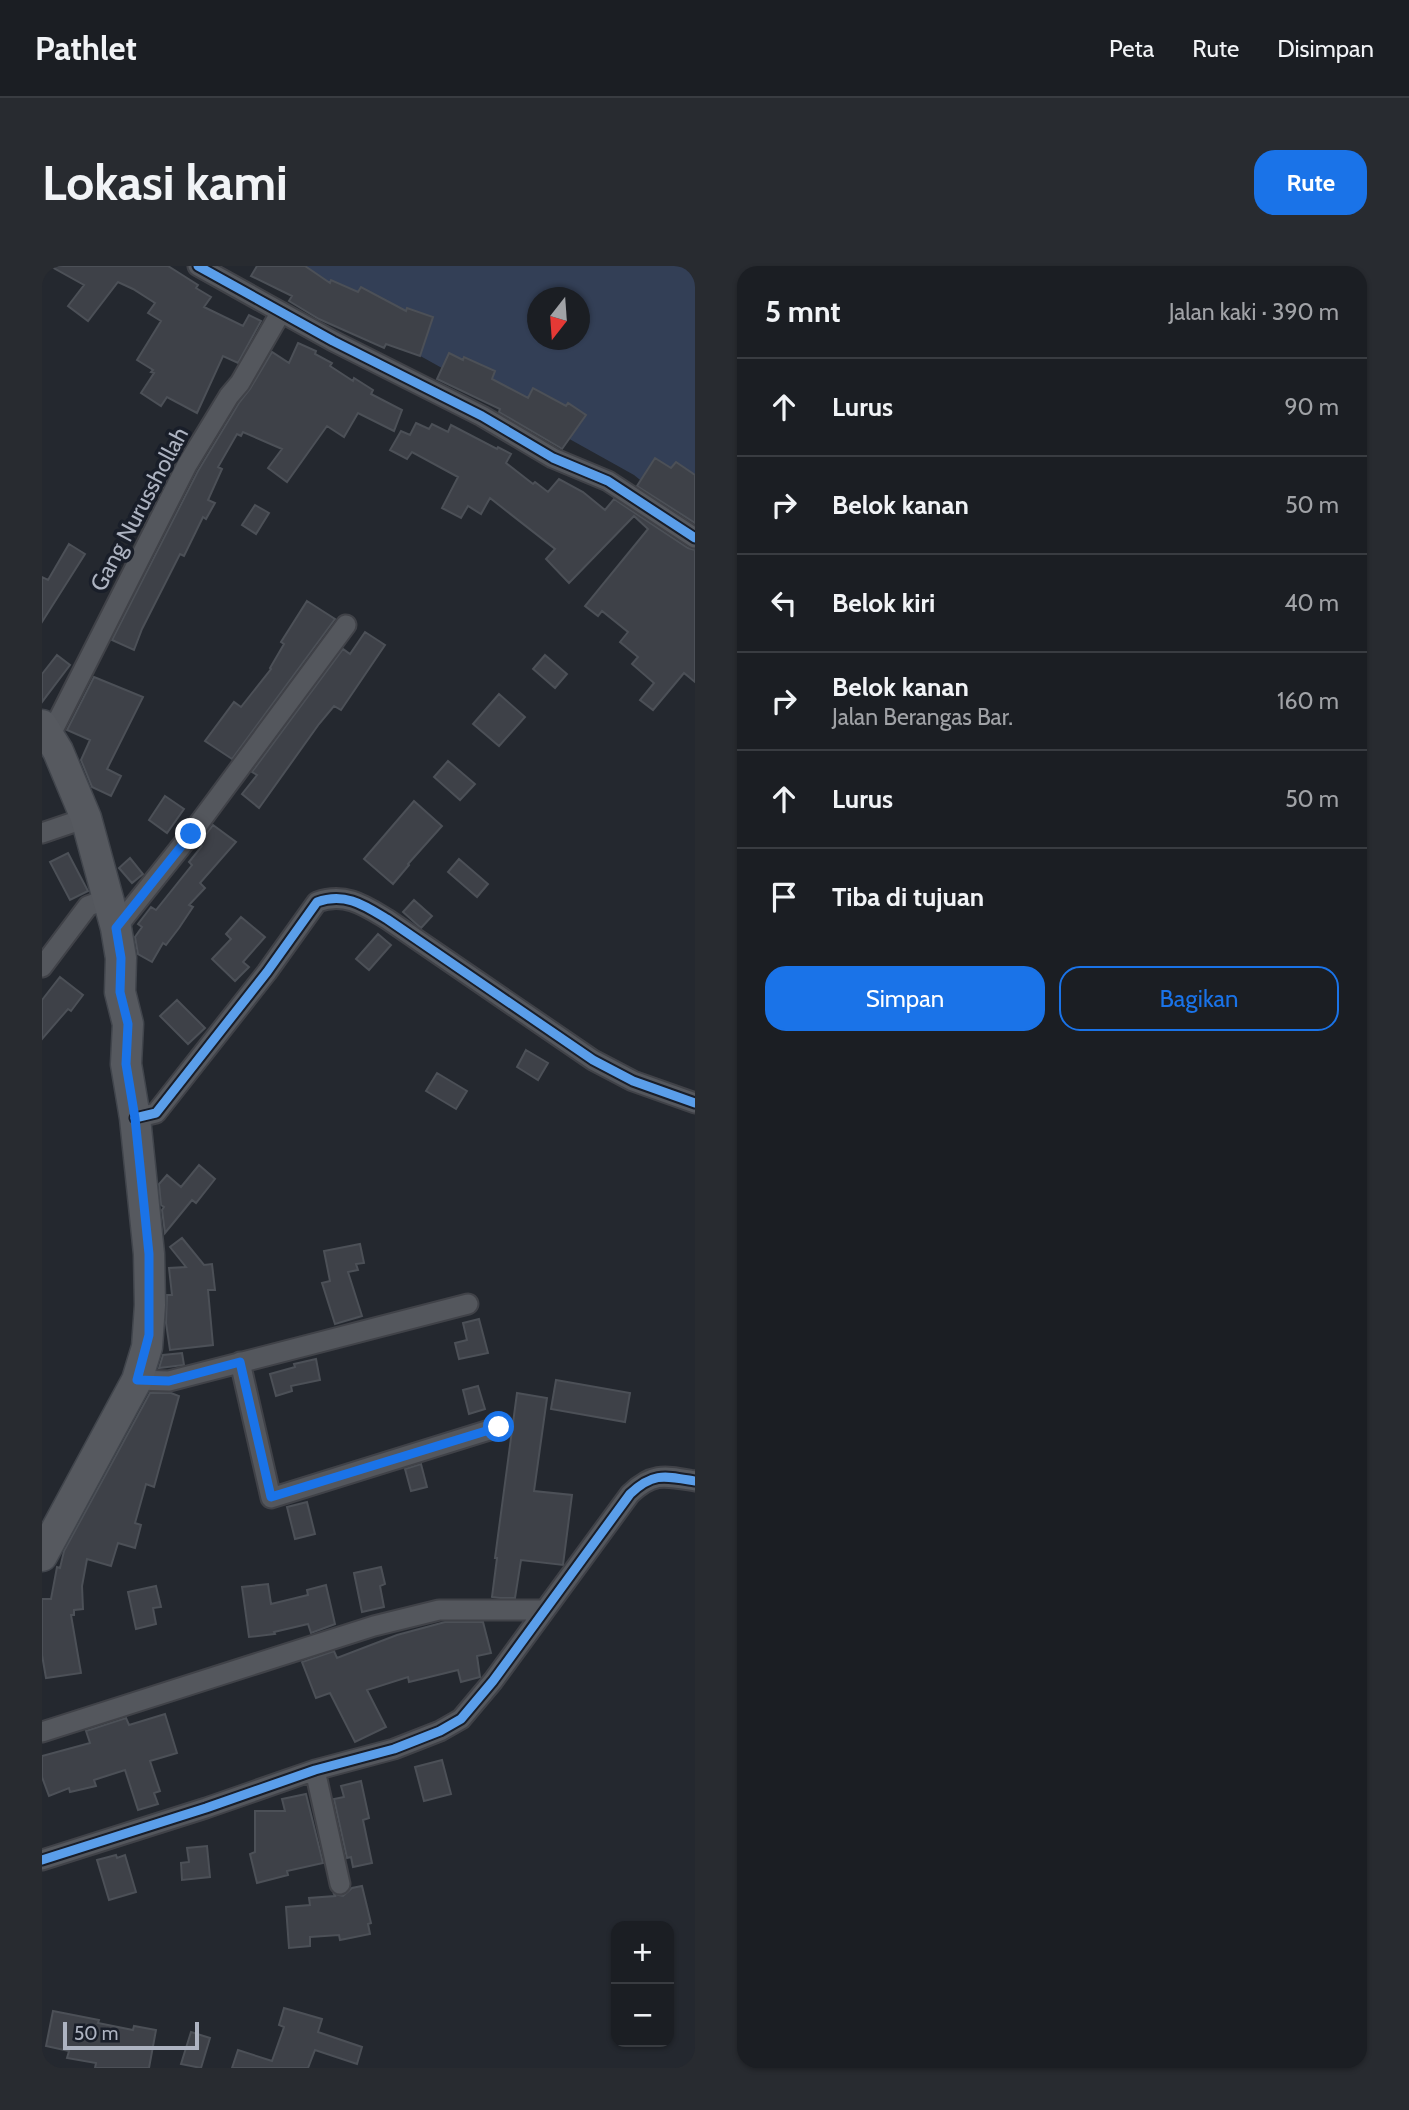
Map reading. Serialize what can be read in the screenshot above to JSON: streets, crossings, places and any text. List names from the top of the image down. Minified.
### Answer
{"streets":{"street":["Gang Nurusshollah"]},"scale_bar":"50 m","north":"bottom","page":{"header":"Pathlet","nav":["Peta","Rute","Disimpan"],"buttons":["Rute",["Simpan","Bagikan"]],"title":"Lokasi kami","heading":["5 mnt","Jalan kaki · 390 m"],"list":[["Lurus","90 m"],["Belok kanan","50 m"],["Belok kiri","40 m"],["Belok kanan","Jalan Berangas Bar.","160 m"],["Lurus","50 m"],"Tiba di tujuan"],"map_buttons":["+","−"],"scale":"50 m"}}
